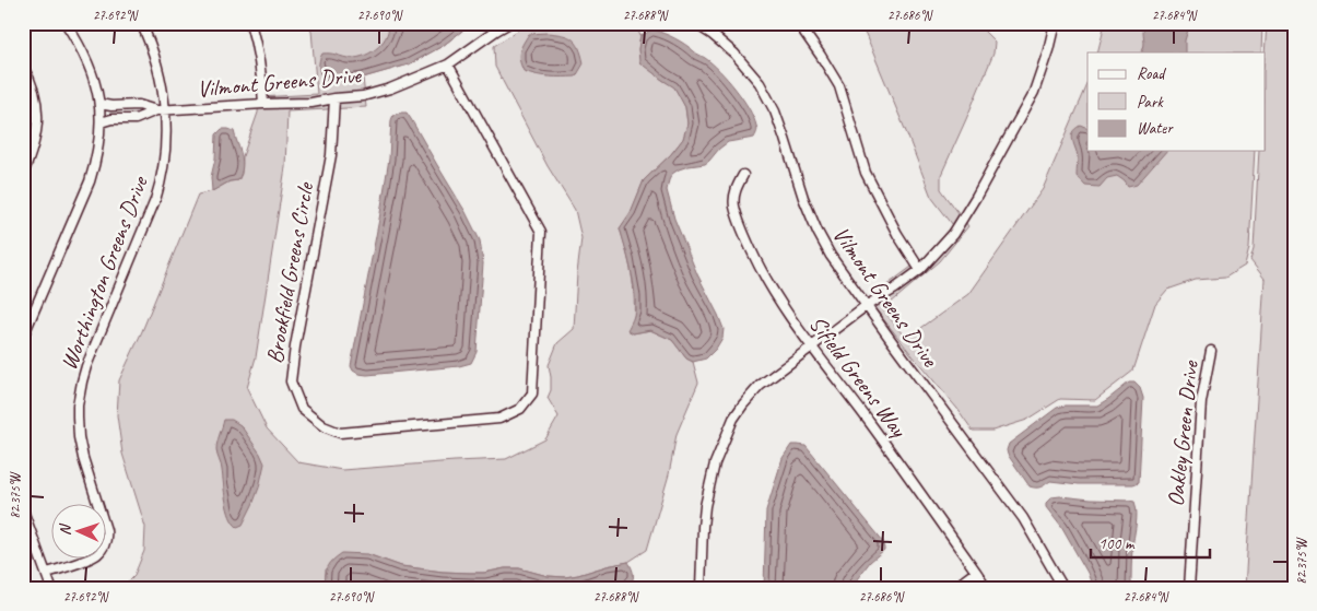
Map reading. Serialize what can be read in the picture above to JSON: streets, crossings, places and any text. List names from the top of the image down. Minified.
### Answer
{"streets":{"street":["Vilmont Greens Drive","Worthington Greens Drive","Brookfield Greens Circle","Sifield Greens Way","Oakley Green Drive"]},"crossings":[["Vilmont Greens Drive","Worthington Greens Drive"],["Vilmont Greens Drive","Brookfield Greens Circle"]],"legend":["Road","Park","Water"],"scale_bar":"100 m","north":"left","coordinates":["27.692°N","27.690°N","27.688°N","27.686°N","27.684°N","82.375°W"]}
